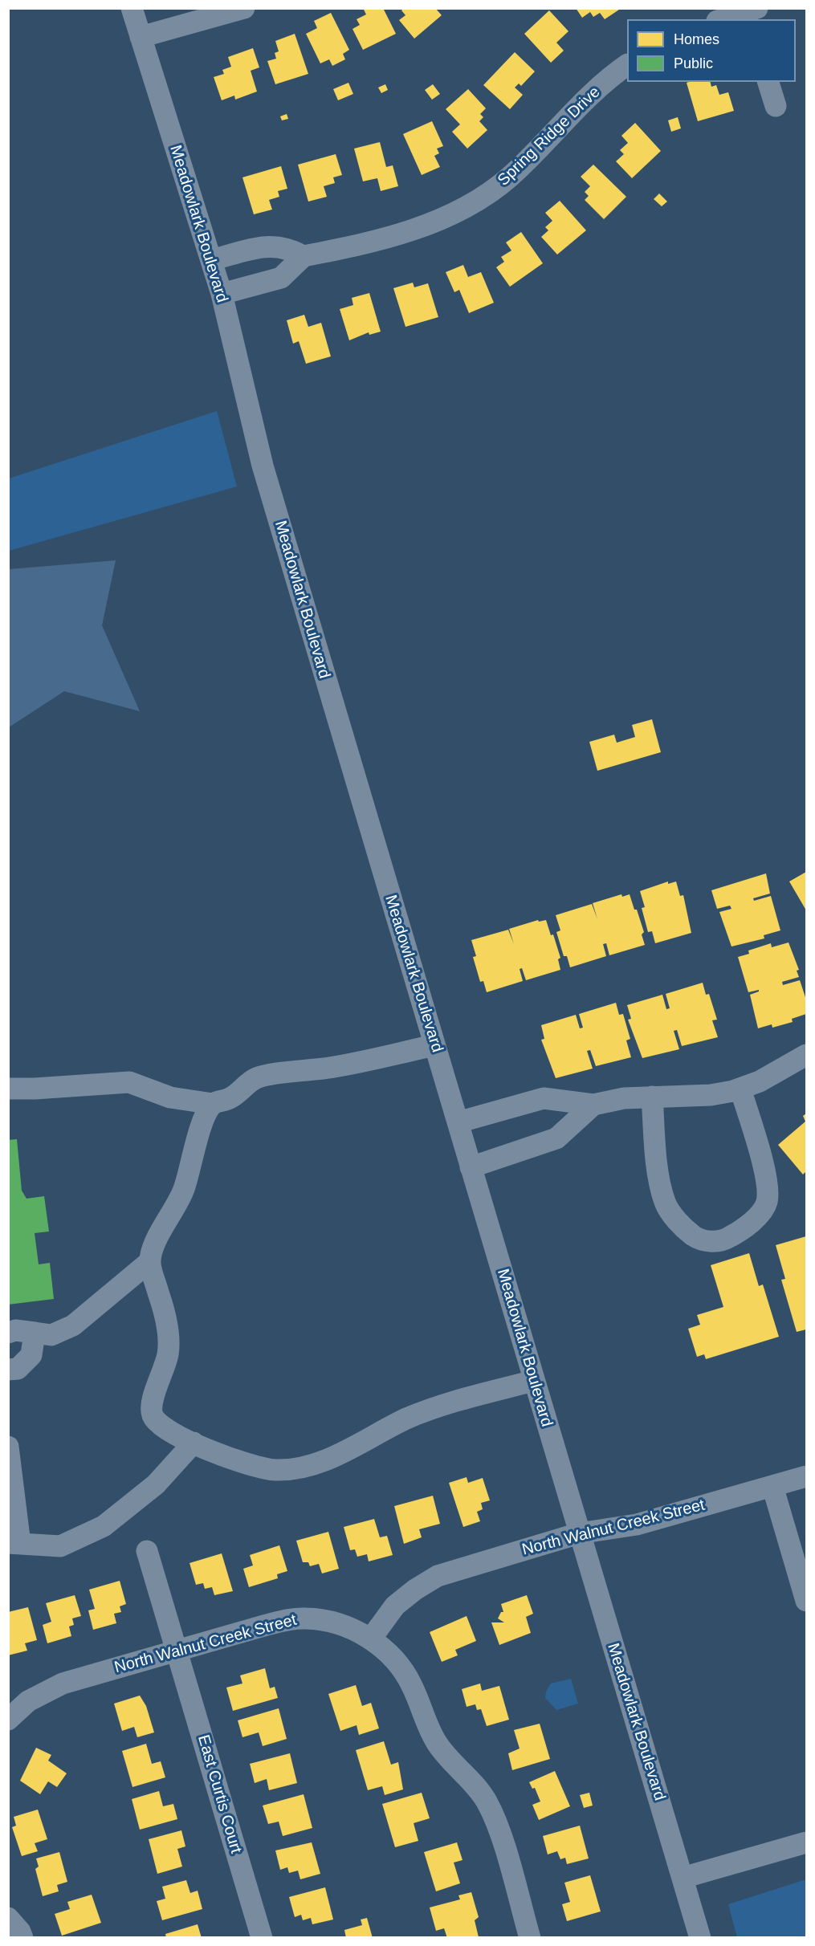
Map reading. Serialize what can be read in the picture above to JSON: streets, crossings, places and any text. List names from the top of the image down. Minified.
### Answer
{"streets":{"street":["Spring Ridge Drive","Meadowlark Boulevard","North Walnut Creek Street","East Curtis Court"]},"crossings":[["Spring Ridge Drive","Meadowlark Boulevard"],["Meadowlark Boulevard","North Walnut Creek Street"],["North Walnut Creek Street","East Curtis Court"]],"legend":["Homes","Public"]}
